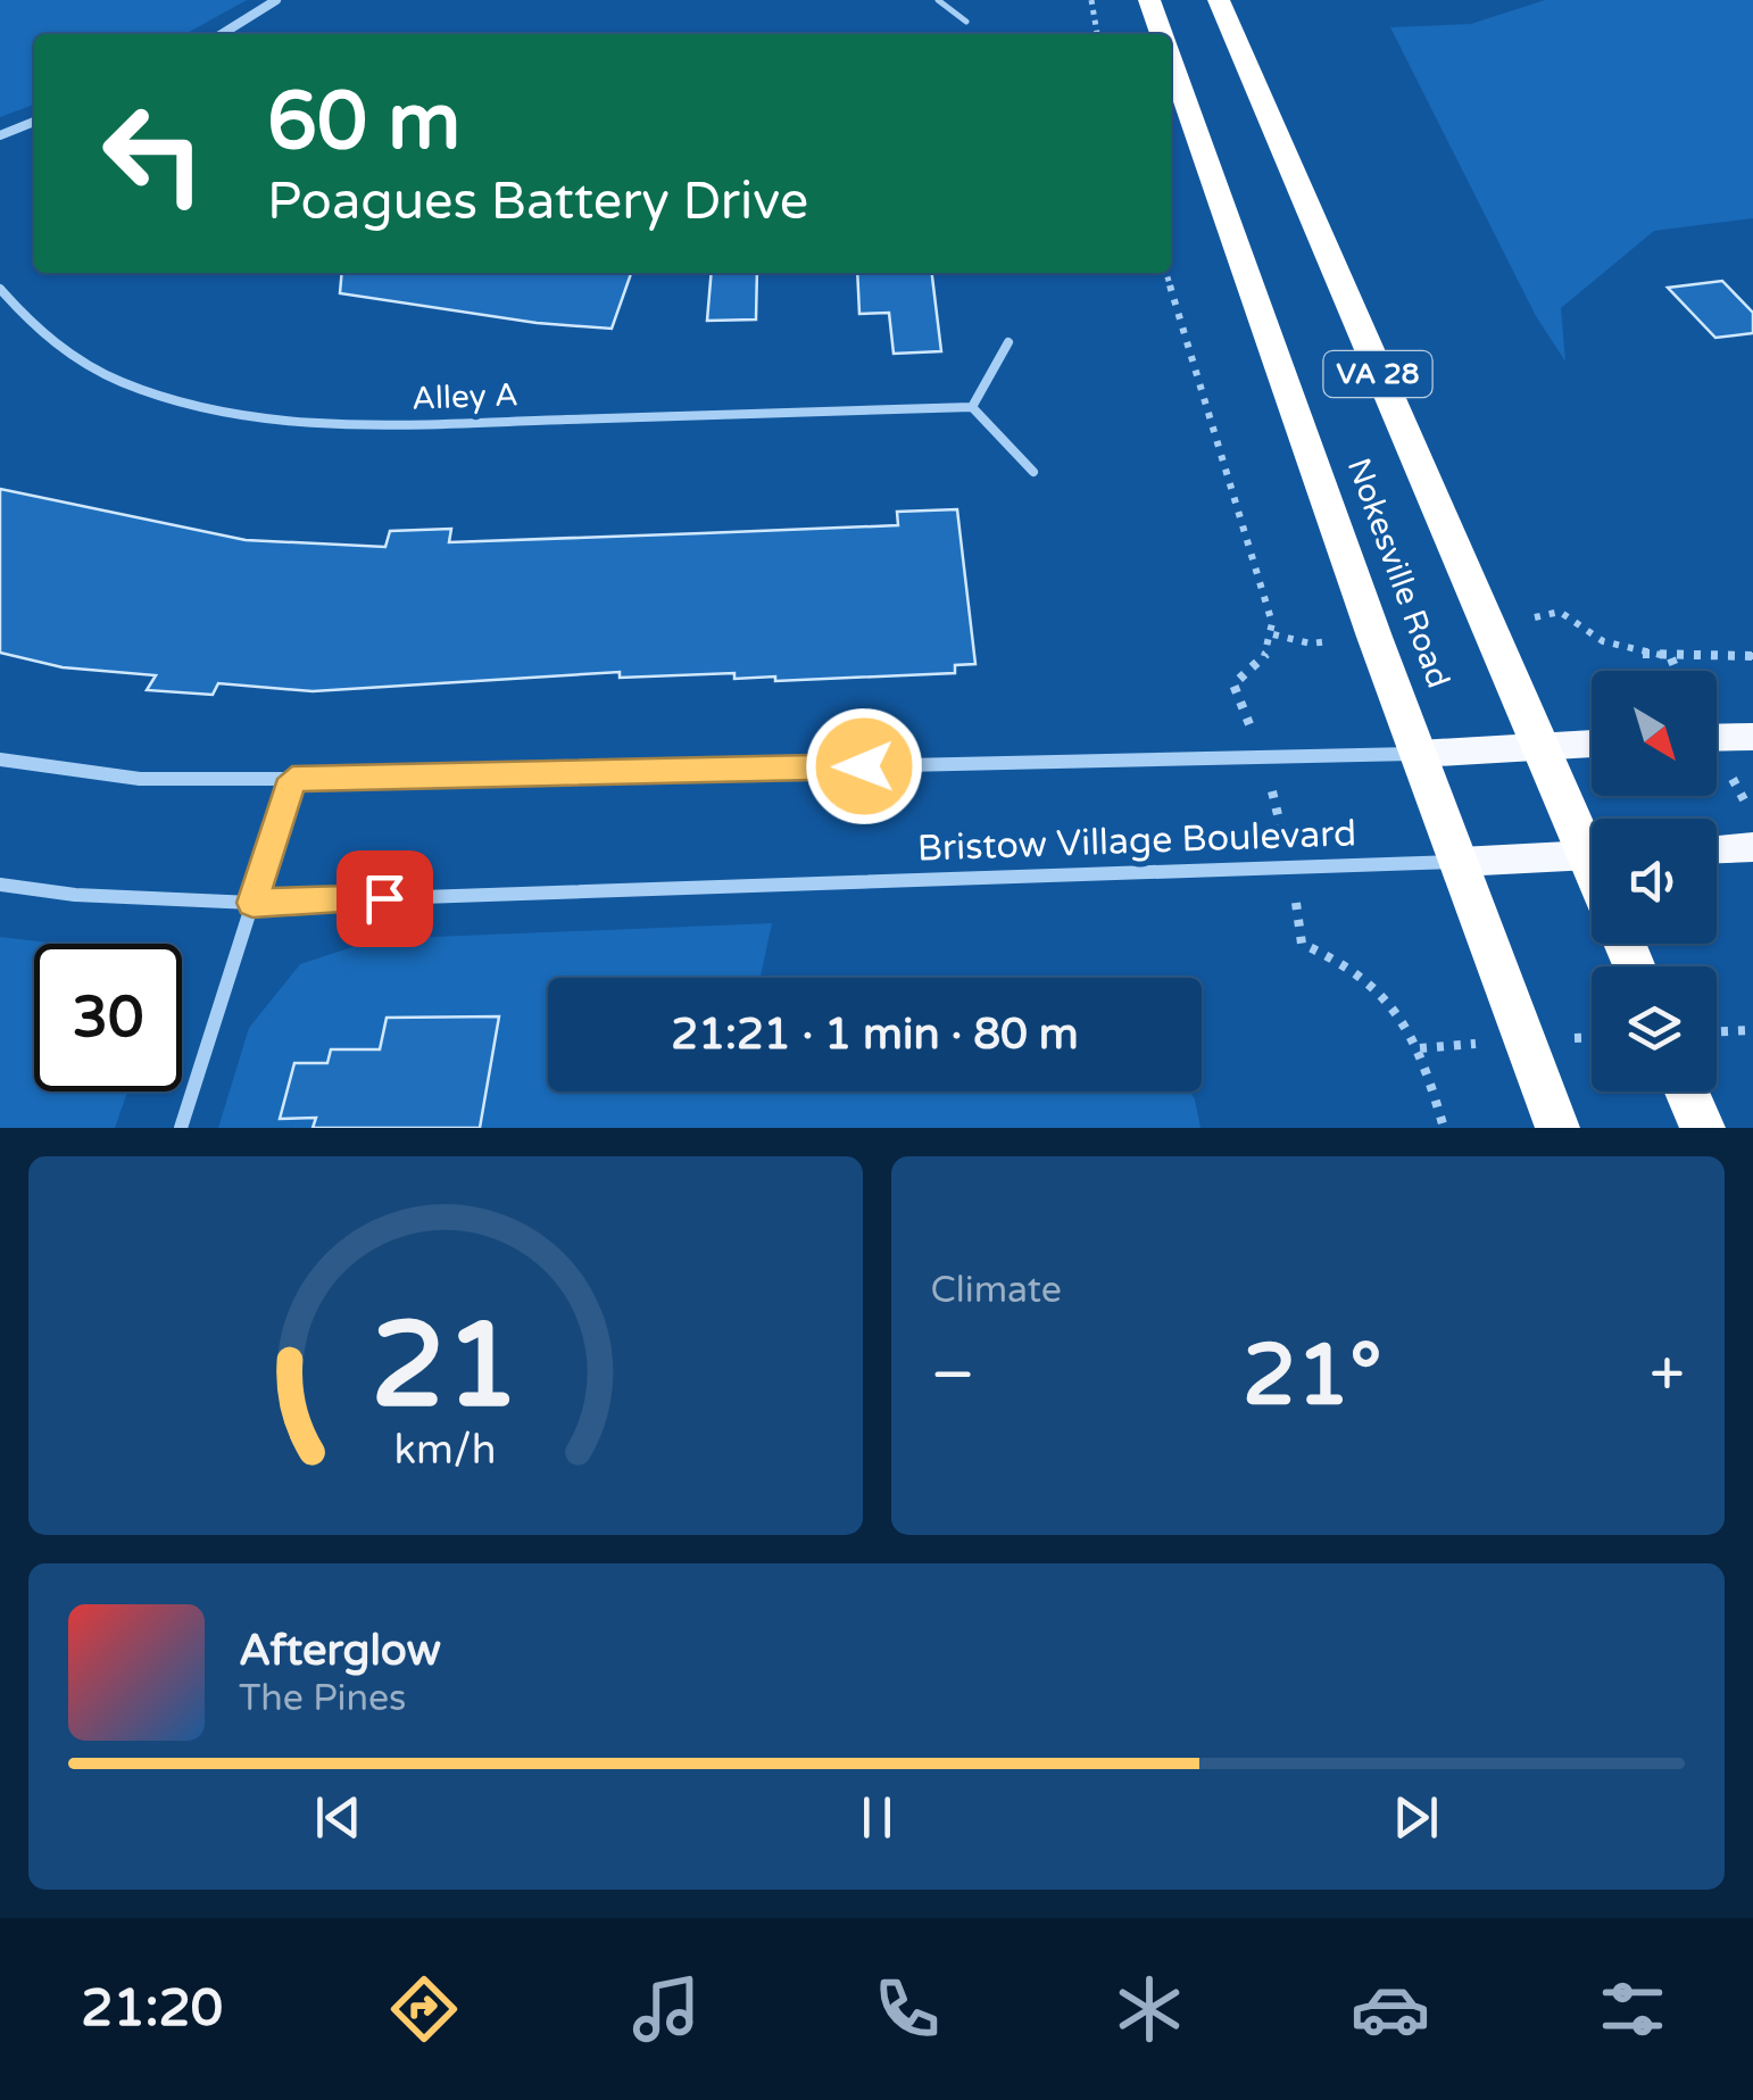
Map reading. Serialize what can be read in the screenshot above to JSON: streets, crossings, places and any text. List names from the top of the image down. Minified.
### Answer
{"streets":{"highway":["VA 28","Nokesville Road"],"street":["Bristow Village Boulevard"],"lane":["Alley A"]},"crossings":[["Nokesville Road","Bristow Village Boulevard"]],"north":"bottom right","page":{"turn":["60 m","Poagues Battery Drive"],"limit":"30","trip":"21:21 · 1 min · 80 m","tile":"Climate","heat":["−","21°","+"],"song":["Afterglow","The Pines"],"tabs":"21:20","gauge":["21","km/h"]}}
